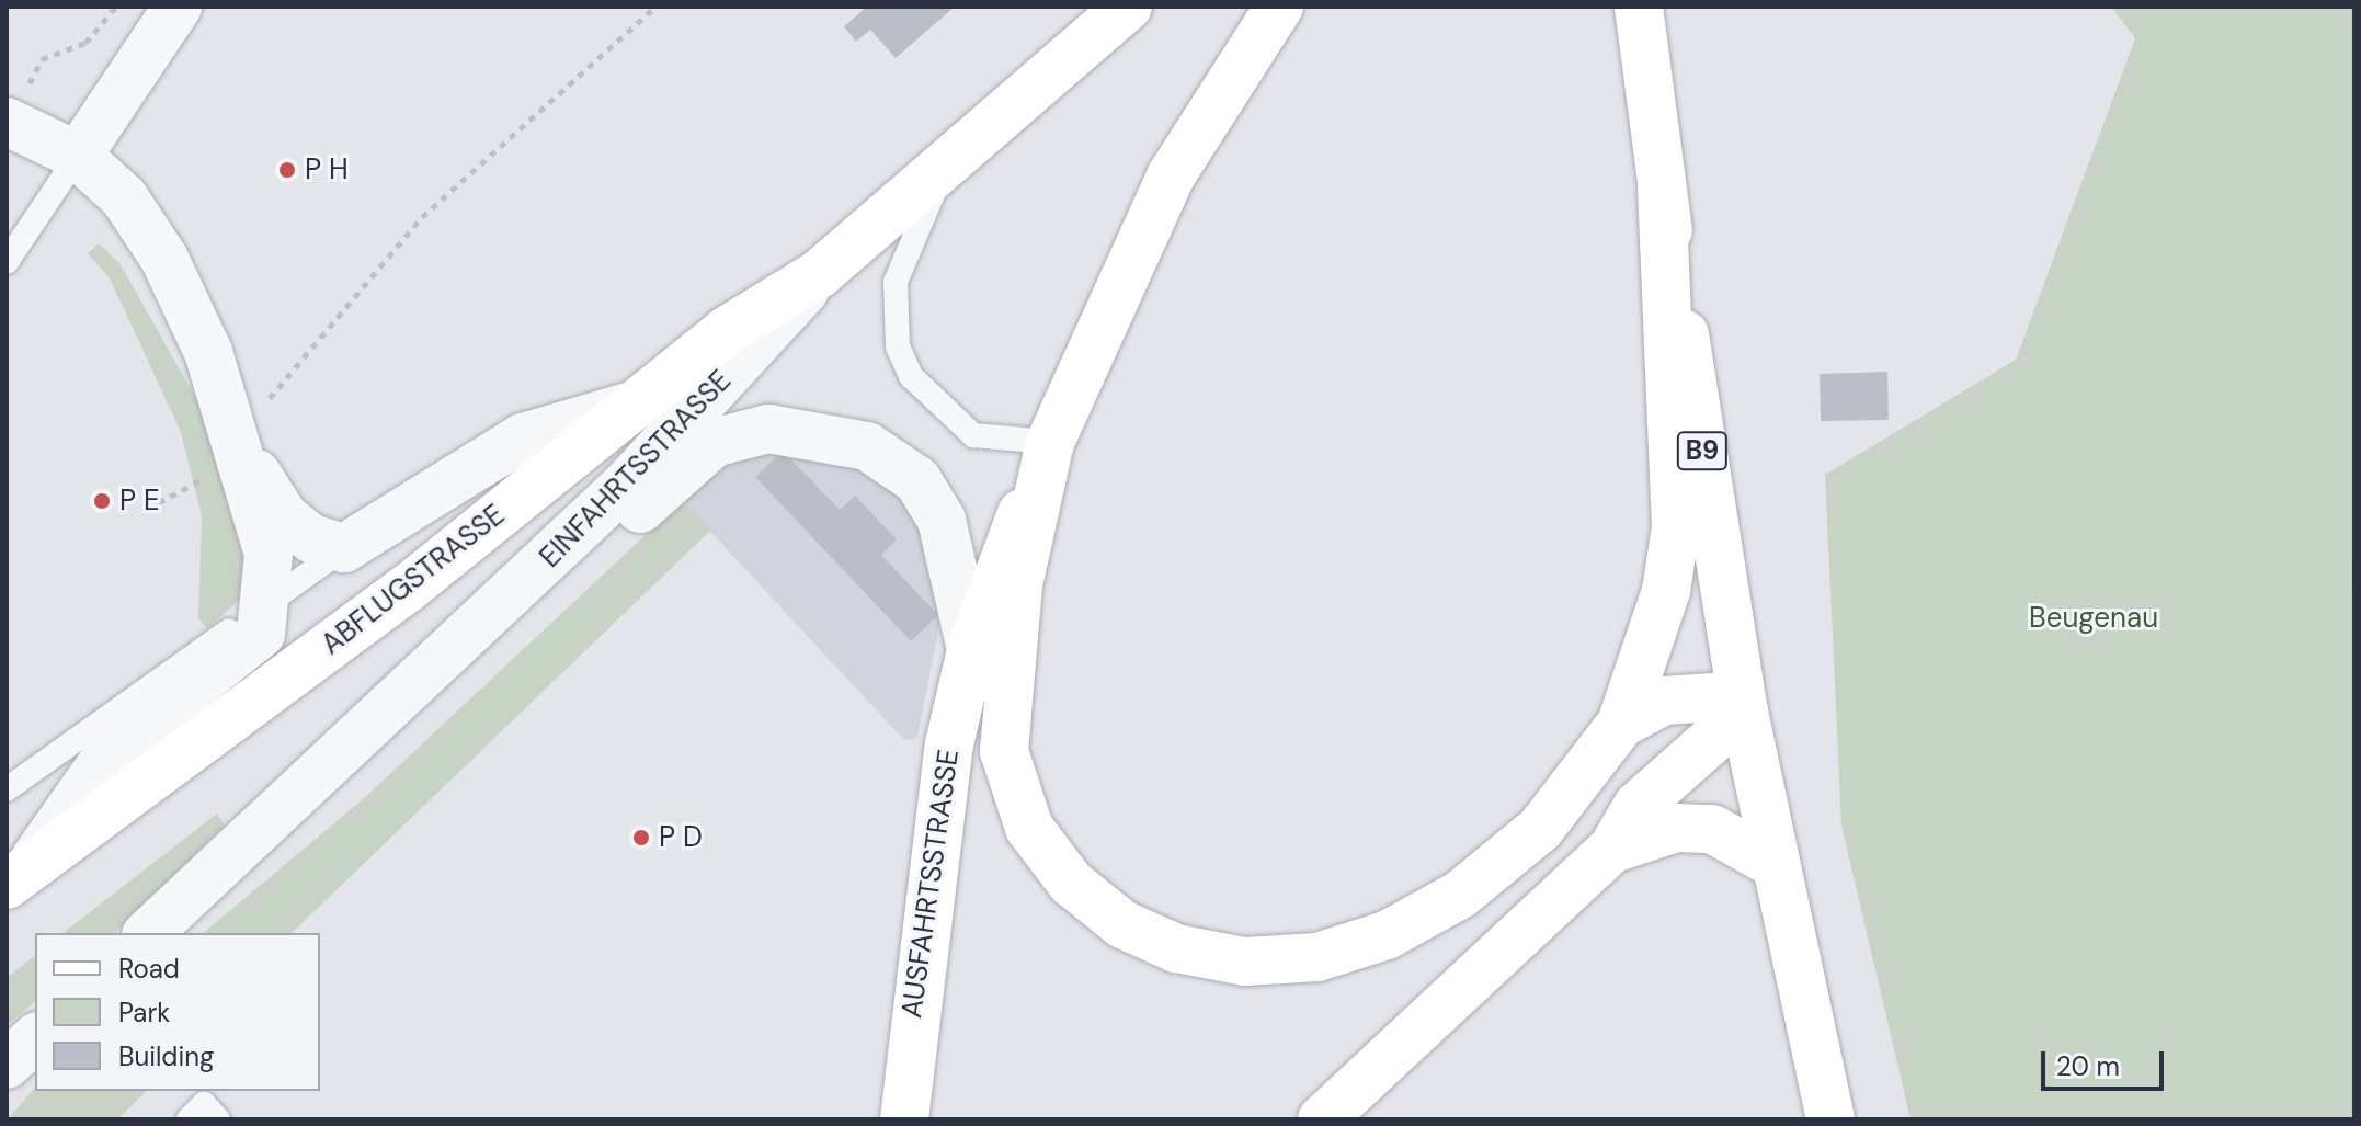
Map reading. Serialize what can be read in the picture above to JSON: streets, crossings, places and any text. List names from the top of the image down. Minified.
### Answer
{"streets":{"main road":["B9","EINFAHRTSSTRASSE","ABFLUGSTRASSE","AUSFAHRTSSTRASSE"]},"crossings":[["EINFAHRTSSTRASSE","ABFLUGSTRASSE"]],"parks":["Beugenau"],"places":["P H","P E","P D"],"legend":["Road","Park","Building"],"scale_bar":"20 m"}
